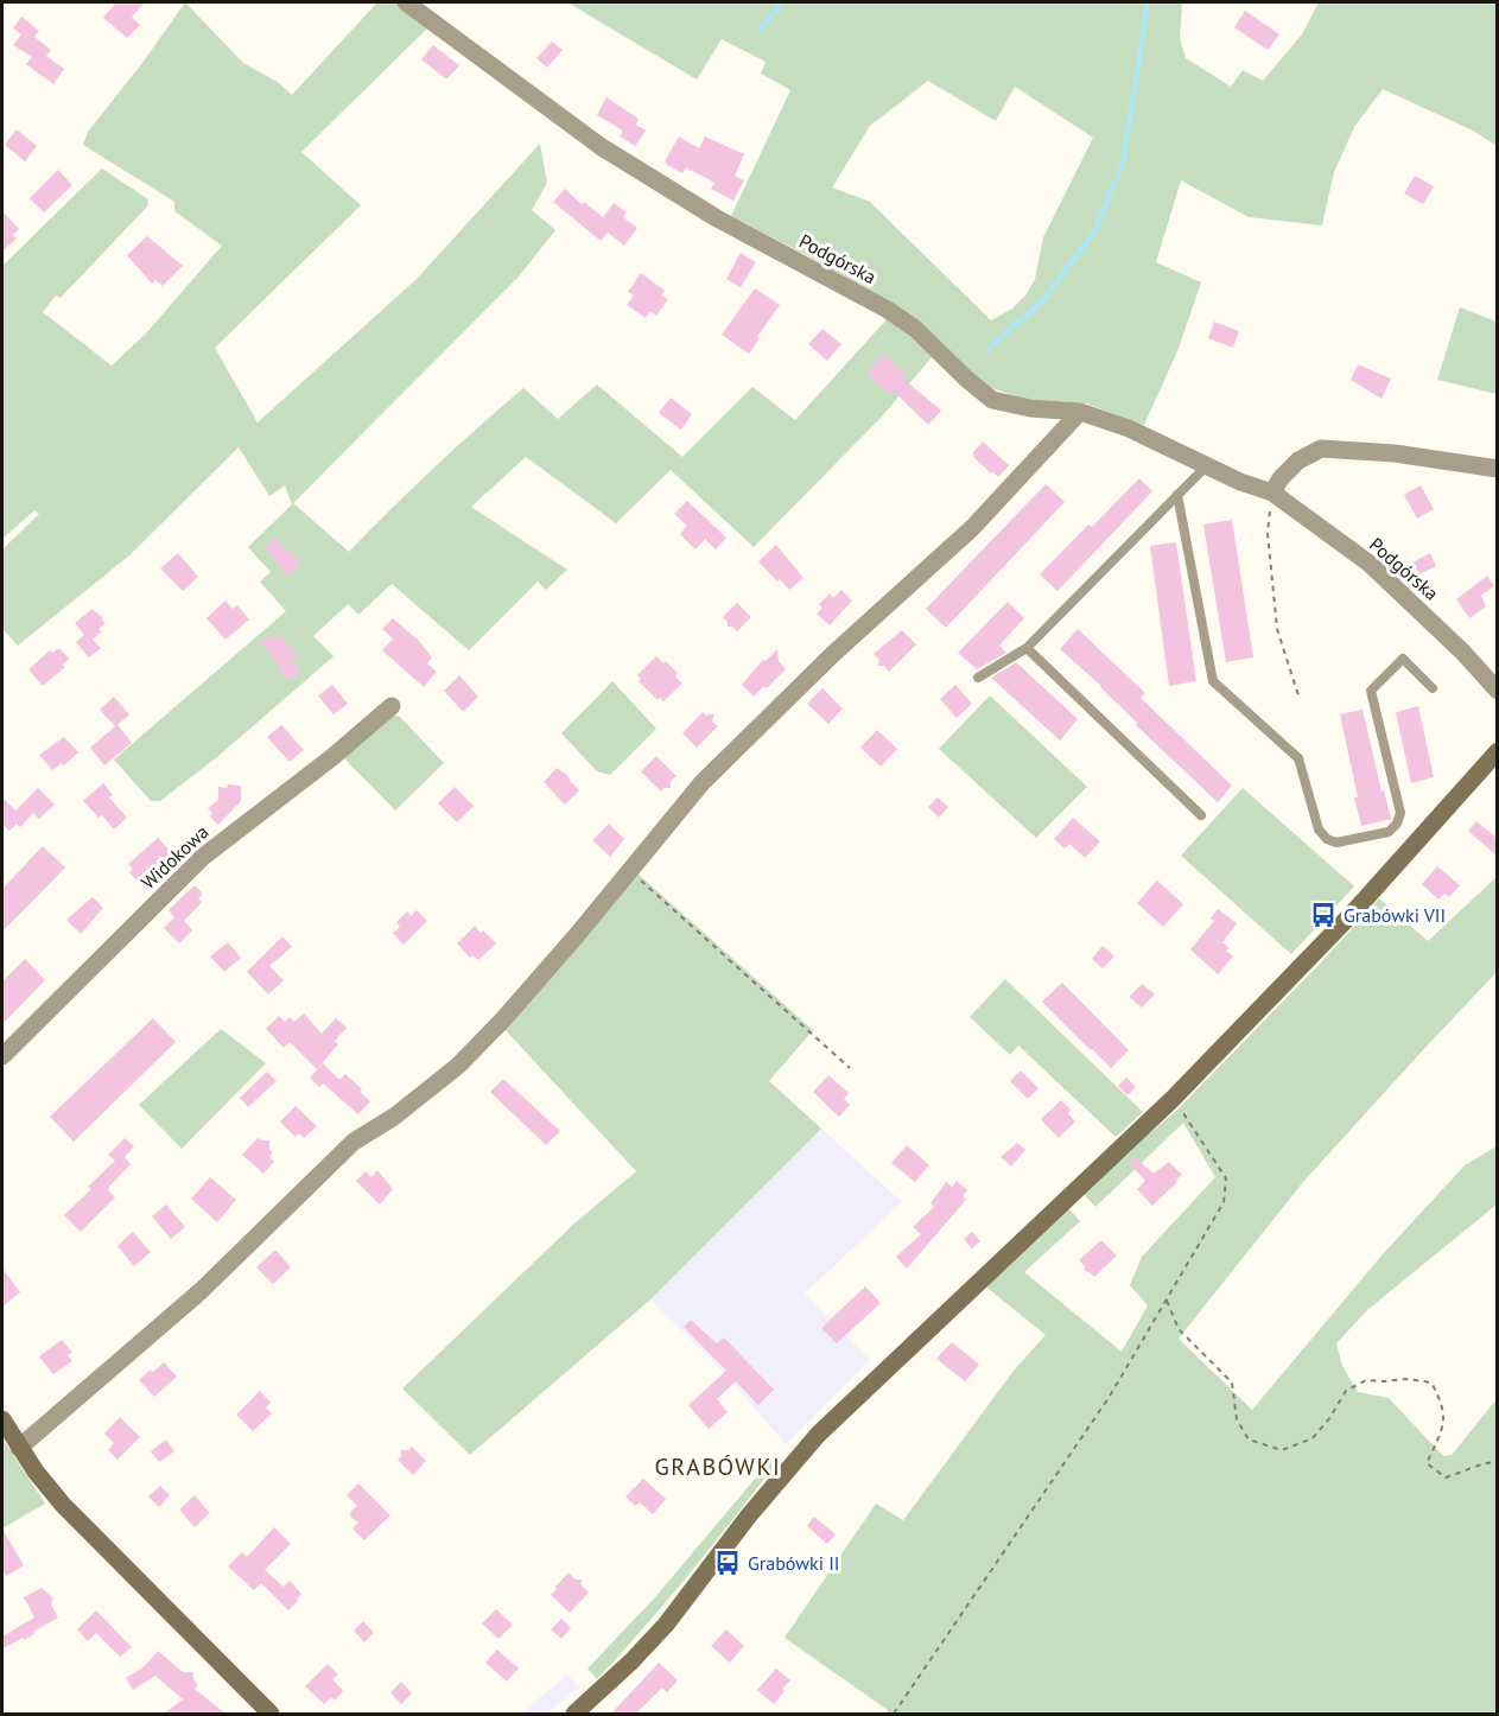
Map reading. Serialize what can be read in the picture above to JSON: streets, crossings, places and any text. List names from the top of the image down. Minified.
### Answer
{"streets":{"street":["Podgórska","Widokowa"]},"districts":["GRABÓWKI"],"places":{"bus stop":["Grabówki VII","Grabówki II"]}}
